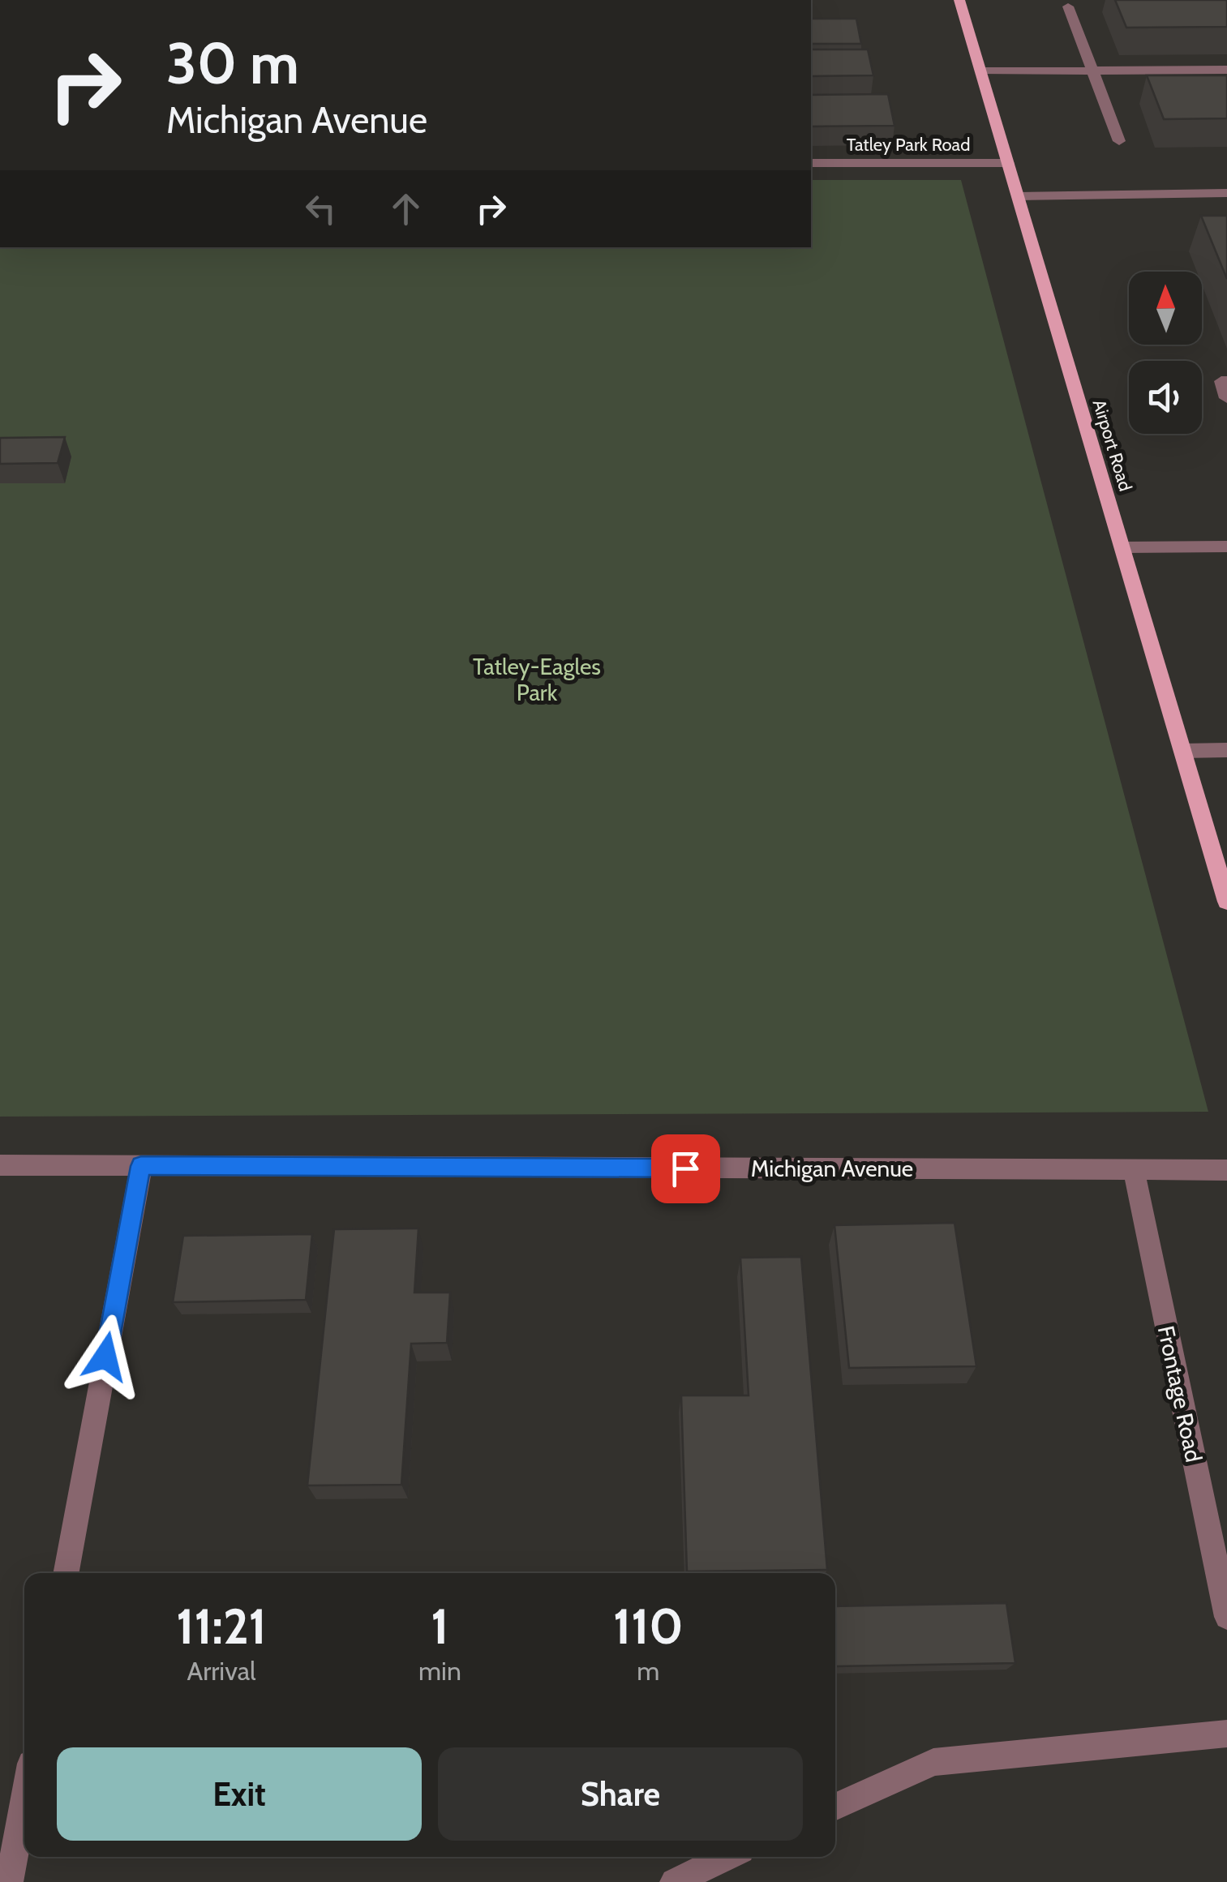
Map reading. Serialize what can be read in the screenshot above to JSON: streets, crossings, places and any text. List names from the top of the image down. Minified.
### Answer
{"streets":{"main road":["Airport Road"],"street":["Tatley Park Road","Michigan Avenue","Frontage Road"]},"crossings":[["Tatley Park Road","Airport Road"],["Michigan Avenue","Frontage Road"]],"parks":["Tatley-Eagles Park"],"north":"top","page":{"turn":["30 m","Michigan Avenue"],"eta":["11:21","Arrival","1","min","110","m"],"buttons":["Exit","Share"]}}
